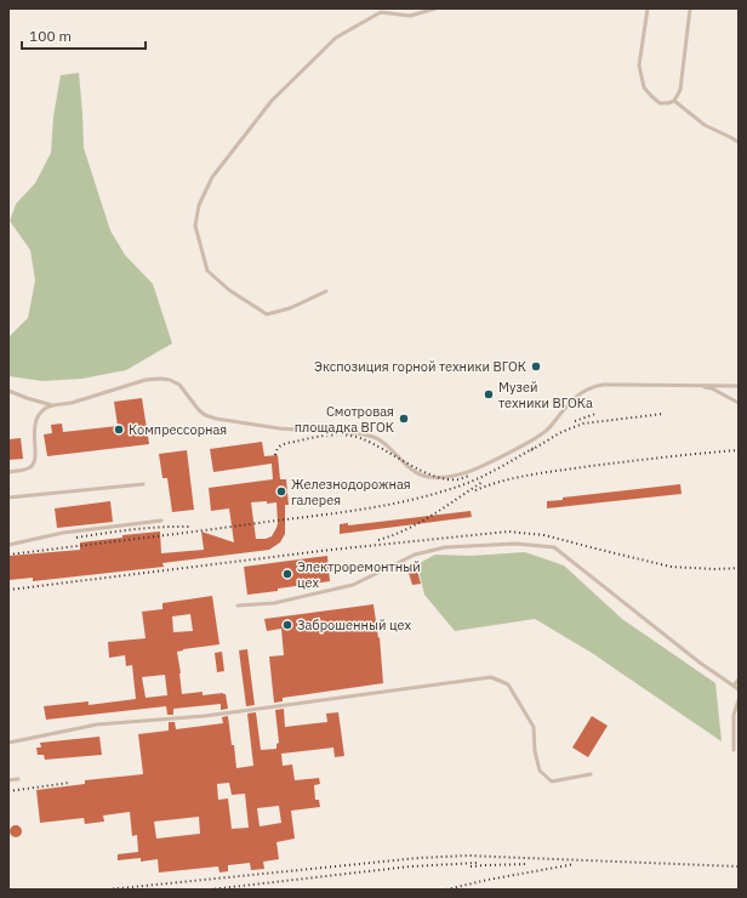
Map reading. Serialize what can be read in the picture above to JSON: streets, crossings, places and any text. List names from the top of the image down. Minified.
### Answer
{"places":["Экспозиция горной техники ВГОК","Музей техники ВГОКа","Смотровая площадка ВГОК","Компрессорная","Железнодорожная галерея","Электроремонтный цех","Заброшенный цех"],"scale_bar":"100 m"}
